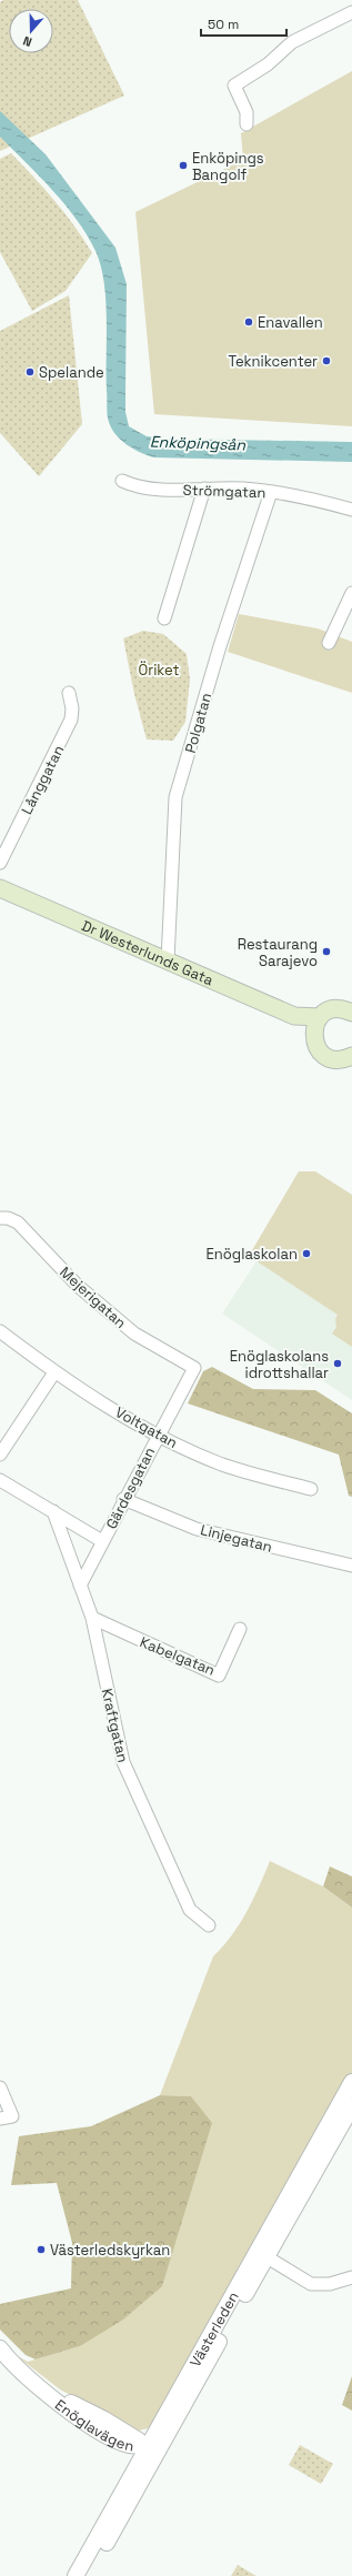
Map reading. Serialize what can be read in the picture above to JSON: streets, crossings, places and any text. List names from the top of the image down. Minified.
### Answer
{"streets":{"main road":["Dr Westerlunds Gata"],"street":["Strömgatan","Polgatan","Långgatan","Mejerigatan","Voltgatan","Gärdesgatan","Linjegatan","Kabelgatan","Kraftgatan","Västerleden","Enöglavägen"]},"crossings":[["Strömgatan","Polgatan"],["Polgatan","Dr Westerlunds Gata"],["Mejerigatan","Gärdesgatan"],["Voltgatan","Gärdesgatan"],["Gärdesgatan","Linjegatan"],["Gärdesgatan","Kraftgatan"],["Kabelgatan","Kraftgatan"],["Västerleden","Enöglavägen"]],"water":["Enköpingsån"],"parks":["Öriket"],"places":["Enköpings Bangolf","Enavallen","Teknikcenter","Spelande","Restaurang Sarajevo","Enöglaskolan","Enöglaskolans idrottshallar","Västerledskyrkan"],"scale_bar":"50 m","north":"bottom"}
